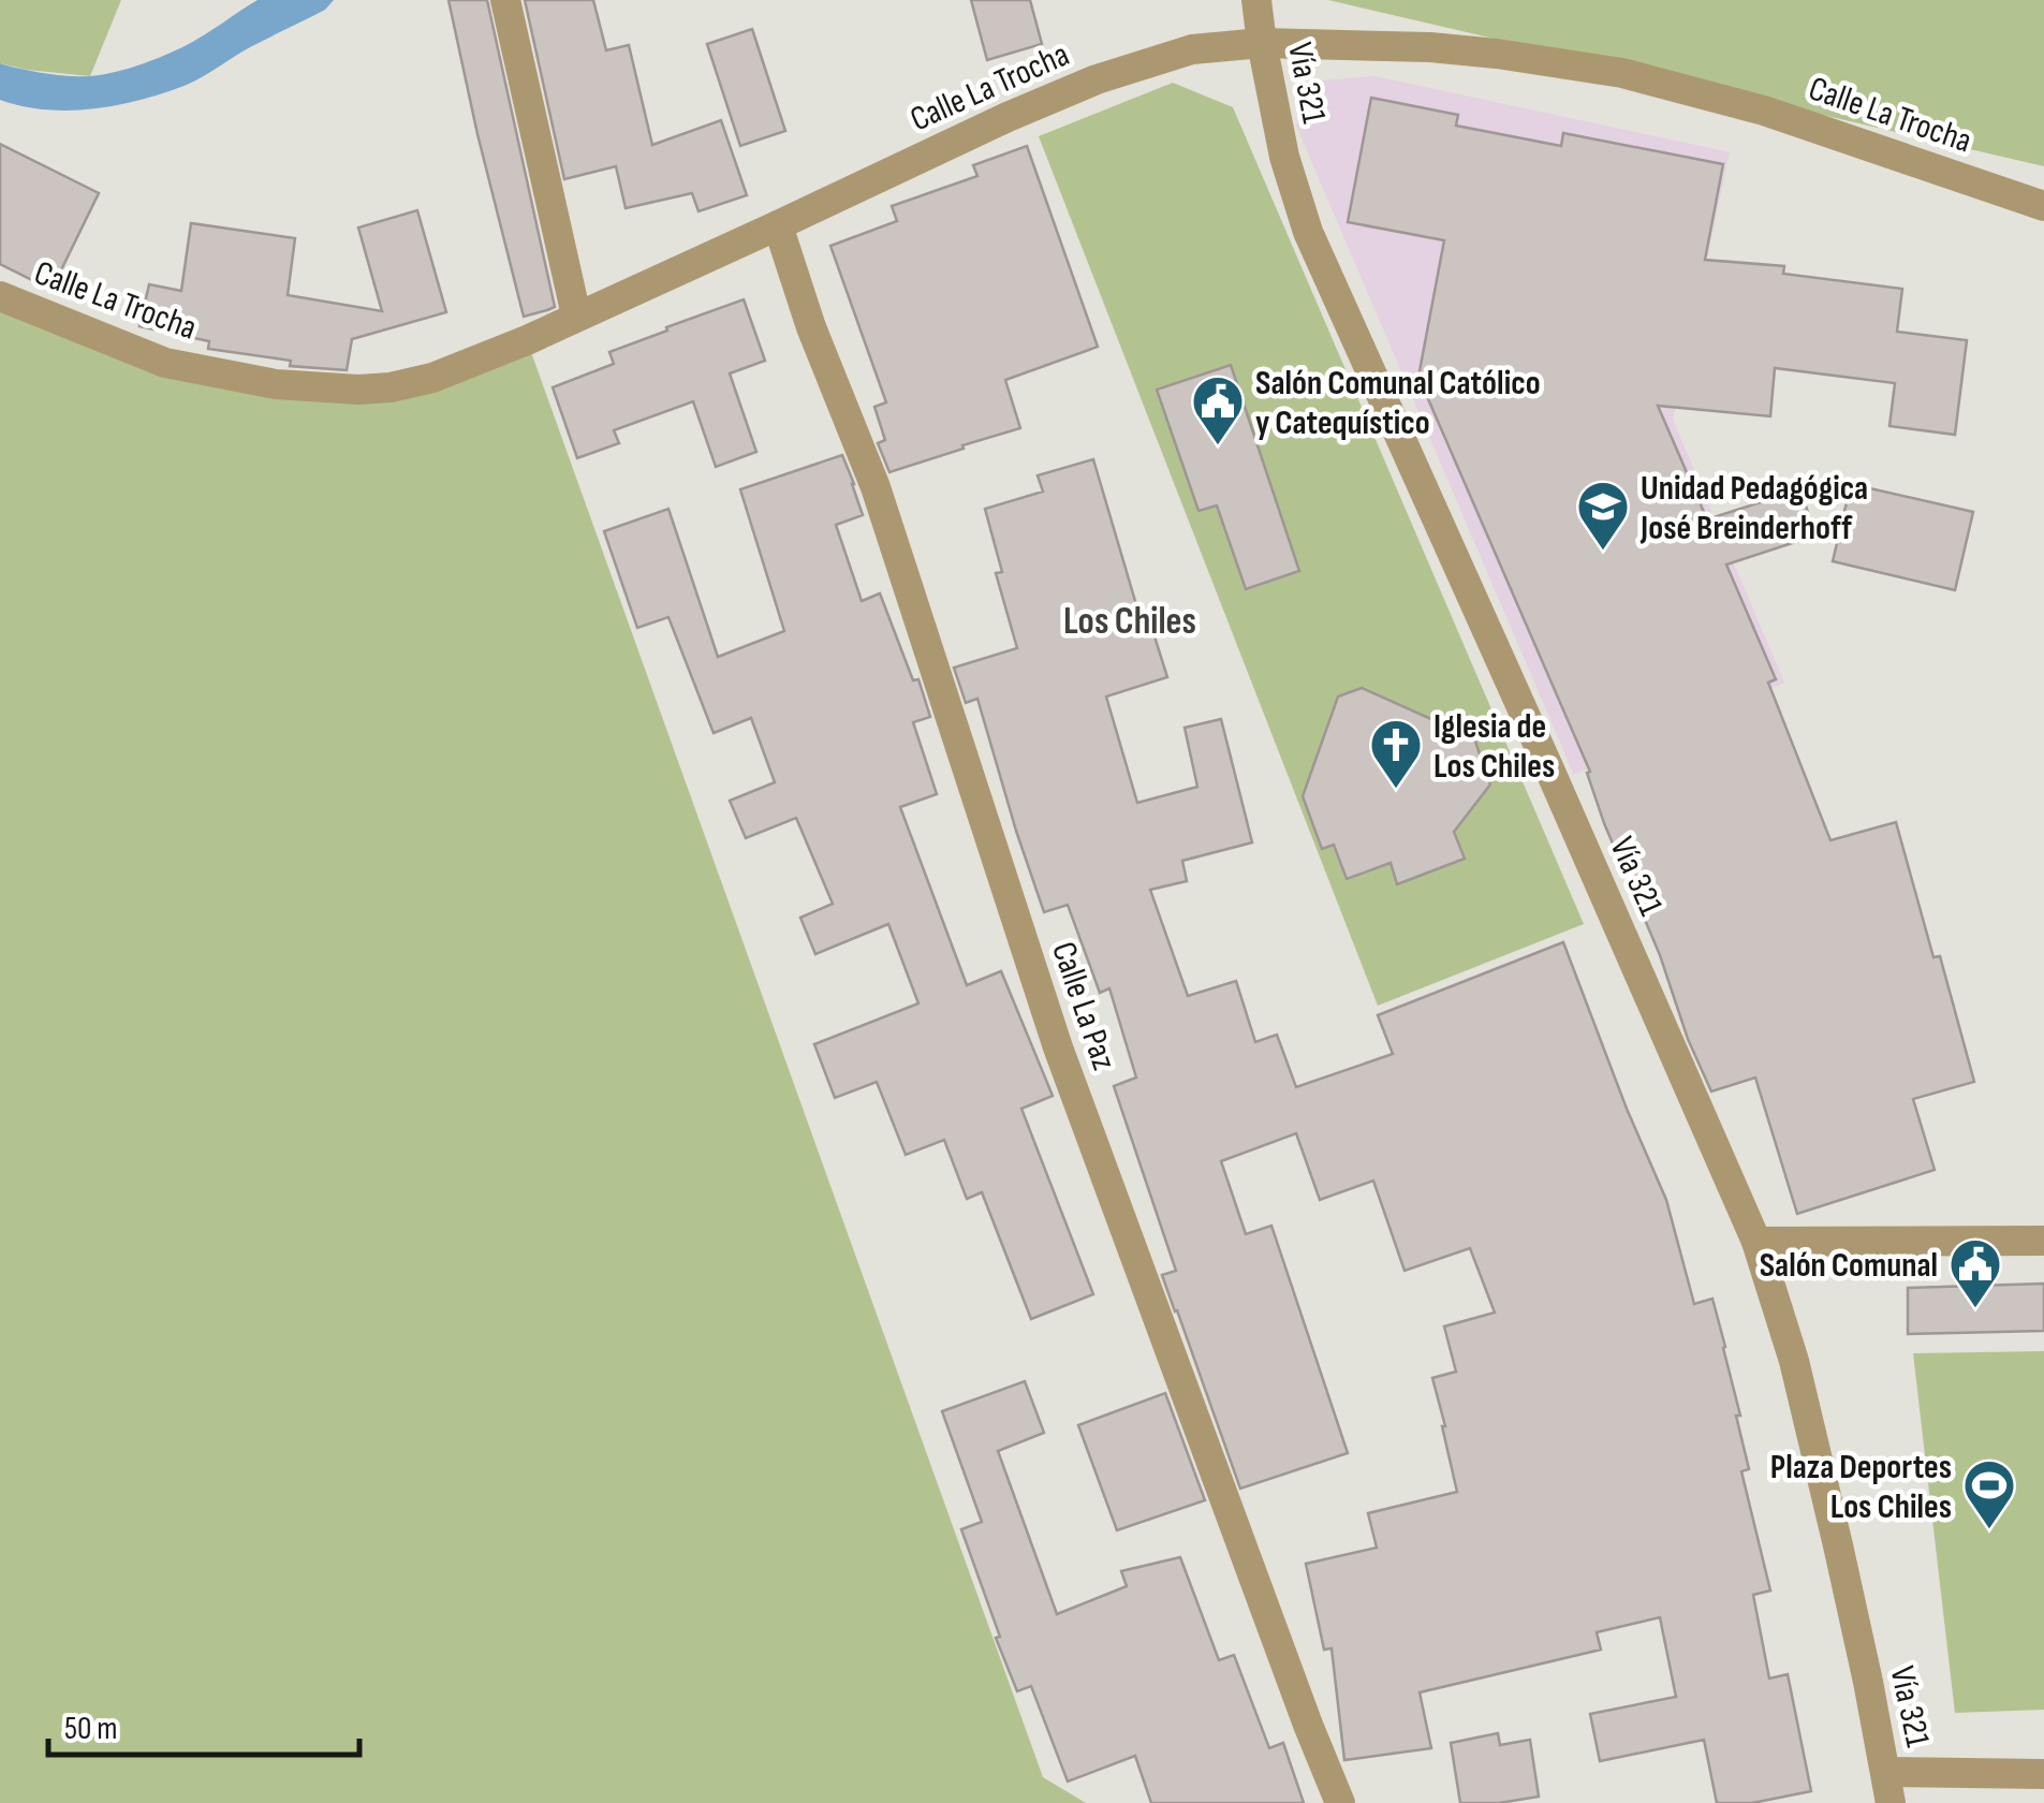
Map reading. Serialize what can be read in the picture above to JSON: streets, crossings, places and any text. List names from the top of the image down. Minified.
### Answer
{"streets":{"street":["Vía 321","Calle La Trocha","Calle La Paz"]},"crossings":[["Vía 321","Calle La Trocha"],["Calle La Trocha","Calle La Paz"]],"districts":["Los Chiles"],"places":{"public building":["Salón Comunal Católico y Catequístico","Salón Comunal"],"school or university":["Unidad Pedagógica José Breinderhoff"],"church":["Iglesia de Los Chiles"],"sports":["Plaza Deportes Los Chiles"]},"scale_bar":"50 m"}
